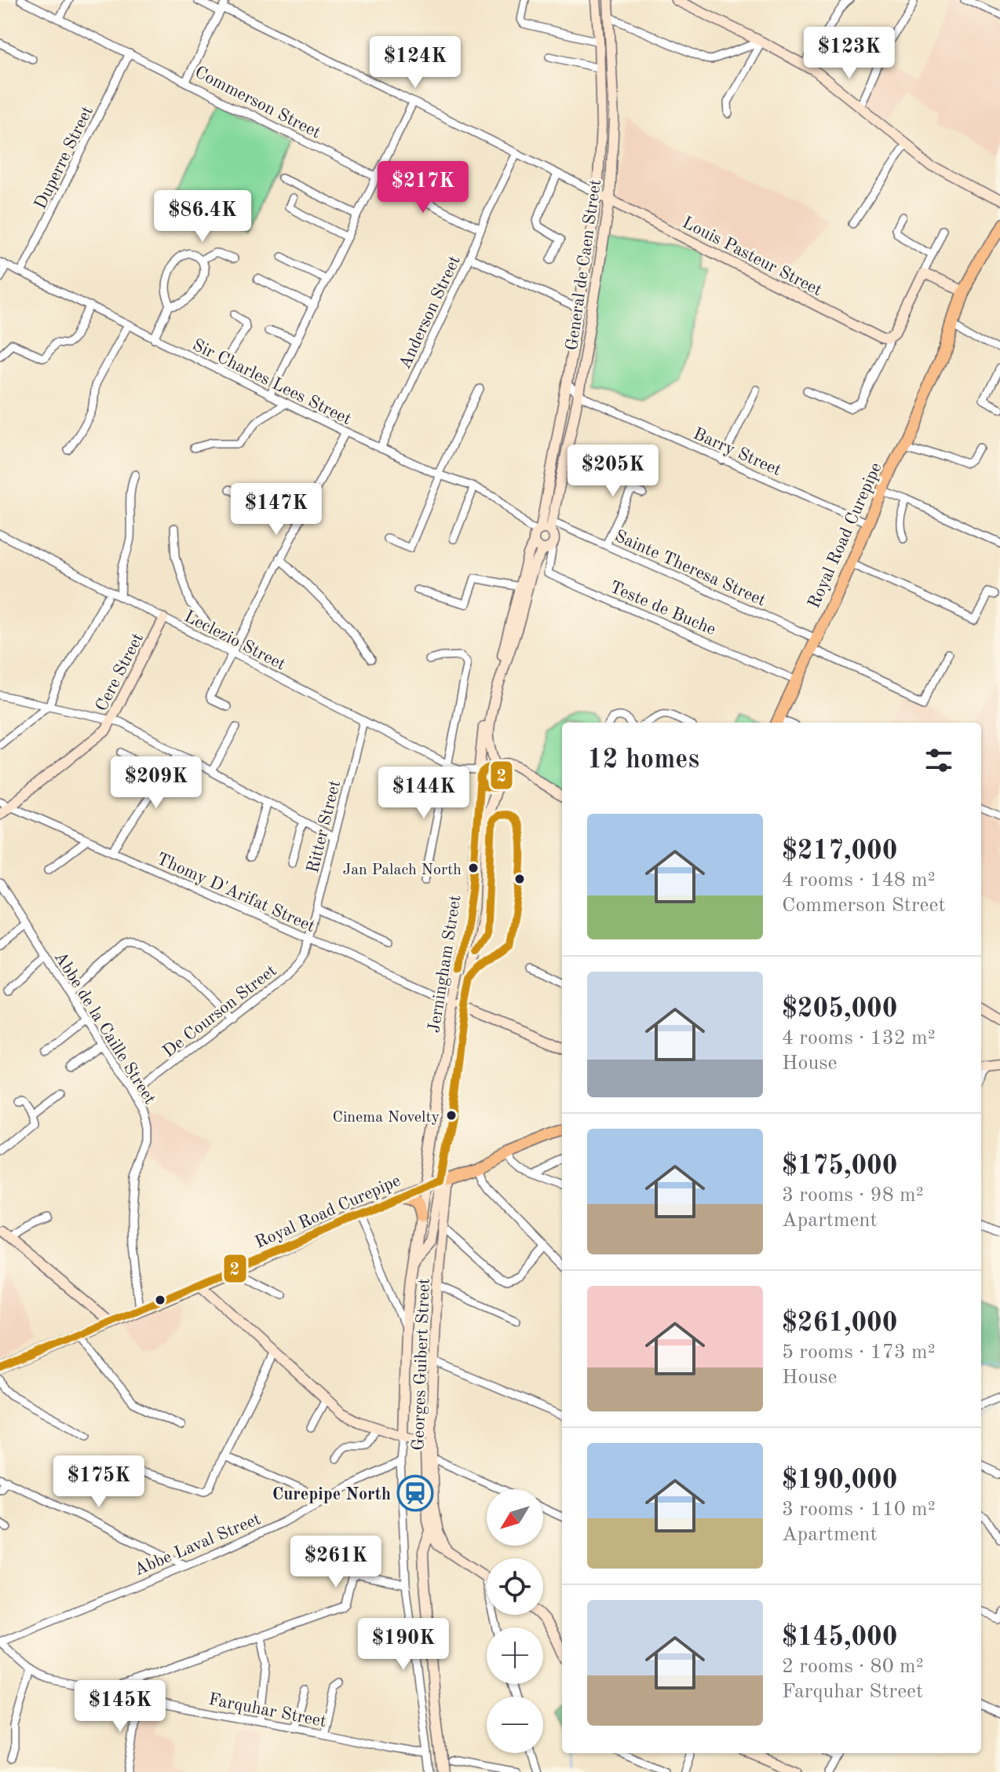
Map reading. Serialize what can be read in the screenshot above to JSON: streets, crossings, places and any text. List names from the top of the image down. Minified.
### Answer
{"streets":{"main road":["Royal Road Curepipe"],"street":["Commerson Street","Duperre Street","Louis Pasteur Street","General de Caen Street","Anderson Street","Sir Charles Lees Street","Barry Street","Sainte Theresa Street","Teste de Buche","Leclezio Street","Cere Street","Ritter Street","Thomy D'Arifat Street","Jerningham Street","De Courson Street","Abbe de la Caille Street","Georges Guibert Street","Abbe Laval Street","Farquhar Street"]},"crossings":[["Commerson Street","Duperre Street"],["Commerson Street","Anderson Street"],["Duperre Street","Sir Charles Lees Street"],["Louis Pasteur Street","General de Caen Street"],["General de Caen Street","Sir Charles Lees Street"],["General de Caen Street","Barry Street"],["General de Caen Street","Sainte Theresa Street"],["Anderson Street","Sir Charles Lees Street"],["Sir Charles Lees Street","Sainte Theresa Street"],["Barry Street","Royal Road Curepipe"],["Royal Road Curepipe","Sainte Theresa Street"],["Royal Road Curepipe","Teste de Buche"],["Royal Road Curepipe","Jerningham Street"],["Royal Road Curepipe","Abbe de la Caille Street"],["Royal Road Curepipe","Georges Guibert Street"],["Leclezio Street","Cere Street"],["Leclezio Street","Ritter Street"],["Leclezio Street","Jerningham Street"],["Cere Street","Thomy D'Arifat Street"],["Ritter Street","Thomy D'Arifat Street"],["Ritter Street","De Courson Street"],["Thomy D'Arifat Street","Jerningham Street"],["Thomy D'Arifat Street","De Courson Street"],["Jerningham Street","Georges Guibert Street"],["De Courson Street","Abbe de la Caille Street"],["Abbe Laval Street","Farquhar Street"]],"places":{"other":["Jan Palach North","Cinema Novelty"],"station":["Curepipe North"]},"lines":["transit line 2"],"north":"bottom left","page":{"price":["$123K","$124K","$217K","$86.4K","$205K","$147K","$209K","$144K","$175K","$261K","$190K","$145K"],"heading":"12 homes","list":[{"name":"$217,000","note":"4 rooms · 148 m² · Commerson Street"},{"name":"$205,000","note":"4 rooms · 132 m² · House"},{"name":"$175,000","note":"3 rooms · 98 m² · Apartment"},{"name":"$261,000","note":"5 rooms · 173 m² · House"},{"name":"$190,000","note":"3 rooms · 110 m² · Apartment"},{"name":"$145,000","note":"2 rooms · 80 m² · Farquhar Street"}],"map_buttons":["+","−"]}}
